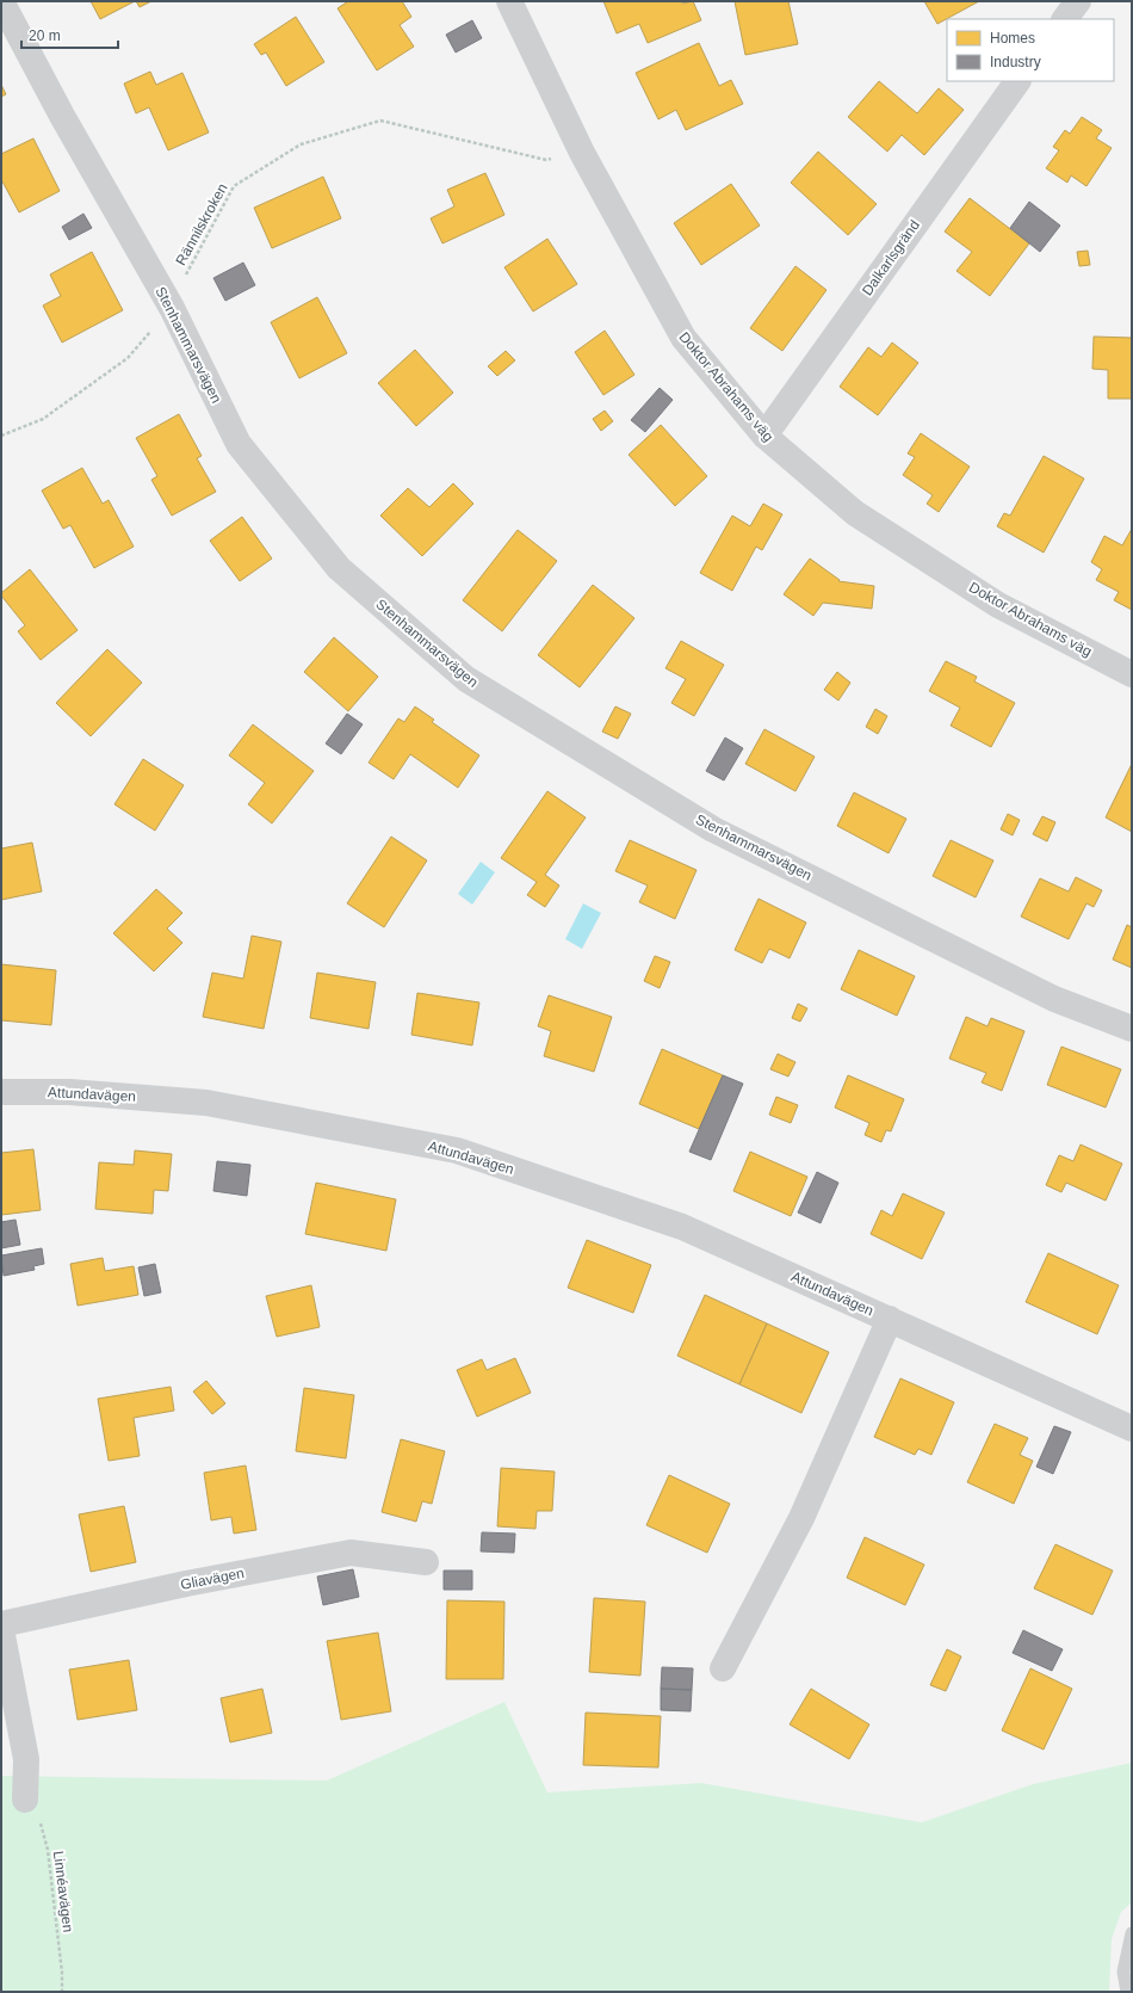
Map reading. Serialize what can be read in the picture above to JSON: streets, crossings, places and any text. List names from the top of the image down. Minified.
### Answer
{"streets":{"street":["Dalkarlsgränd","Stenhammarsvägen","Doktor Abrahams väg","Attundavägen","Gliavägen"],"path":["Rännilskroken","Linnéavägen"]},"crossings":[["Rännilskroken","Stenhammarsvägen"],["Rännilskroken","Doktor Abrahams väg"],["Dalkarlsgränd","Doktor Abrahams väg"]],"legend":["Homes","Industry"],"scale_bar":"20 m"}
